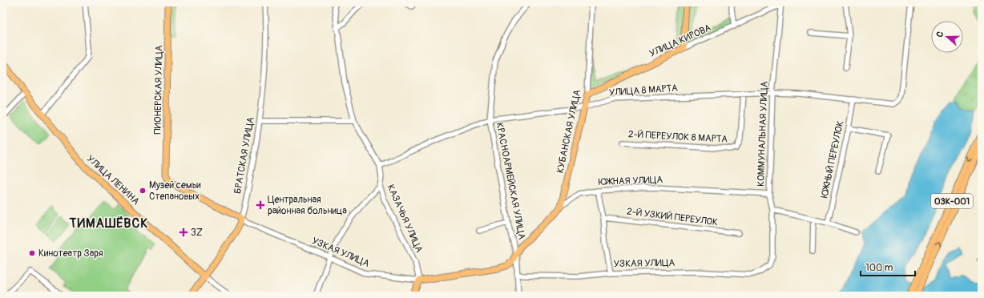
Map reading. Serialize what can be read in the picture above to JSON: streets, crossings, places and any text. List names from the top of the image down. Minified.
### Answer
{"streets":{"main road":["УЛИЦА КИРОВА","ПИОНЕРСКАЯ УЛИЦА","КУБАНСКАЯ УЛИЦА","БРАТСКАЯ УЛИЦА","УЛИЦА ЛЕНИНА","ЮЖНАЯ УЛИЦА","03К-001","УЗКАЯ УЛИЦА"],"street":["УЛИЦА 8 МАРТА","КОММУНАЛЬНАЯ УЛИЦА","2-Й ПЕРЕУЛОК 8 МАРТА","ЮЖНЫЙ ПЕРЕУЛОК","КРАСНОАРМЕЙСКАЯ УЛИЦА","2-Й УЗКИЙ ПЕРЕУЛОК","КАЗАЧЬЯ УЛИЦА"]},"crossings":[["УЛИЦА КИРОВА","КУБАНСКАЯ УЛИЦА"],["УЛИЦА КИРОВА","КОММУНАЛЬНАЯ УЛИЦА"],["ПИОНЕРСКАЯ УЛИЦА","УЗКАЯ УЛИЦА"],["УЛИЦА 8 МАРТА","КУБАНСКАЯ УЛИЦА"],["УЛИЦА 8 МАРТА","КОММУНАЛЬНАЯ УЛИЦА"],["УЛИЦА 8 МАРТА","2-Й ПЕРЕУЛОК 8 МАРТА"],["УЛИЦА 8 МАРТА","ЮЖНЫЙ ПЕРЕУЛОК"],["УЛИЦА 8 МАРТА","КРАСНОАРМЕЙСКАЯ УЛИЦА"],["УЛИЦА 8 МАРТА","КАЗАЧЬЯ УЛИЦА"],["КУБАНСКАЯ УЛИЦА","ЮЖНАЯ УЛИЦА"],["КОММУНАЛЬНАЯ УЛИЦА","ЮЖНАЯ УЛИЦА"],["КОММУНАЛЬНАЯ УЛИЦА","УЗКАЯ УЛИЦА"],["БРАТСКАЯ УЛИЦА","УЛИЦА ЛЕНИНА"],["БРАТСКАЯ УЛИЦА","УЗКАЯ УЛИЦА"],["КРАСНОАРМЕЙСКАЯ УЛИЦА","ЮЖНАЯ УЛИЦА"],["КРАСНОАРМЕЙСКАЯ УЛИЦА","УЗКАЯ УЛИЦА"],["ЮЖНАЯ УЛИЦА","УЗКАЯ УЛИЦА"],["КАЗАЧЬЯ УЛИЦА","УЗКАЯ УЛИЦА"]],"districts":["ТИМАШЁВСК"],"places":{"other":["Музей семьи Степановых","Кинотеатр Заря"],"health":["Центральная районная больница","3Z"]},"scale_bar":"100 m","north":"left"}
